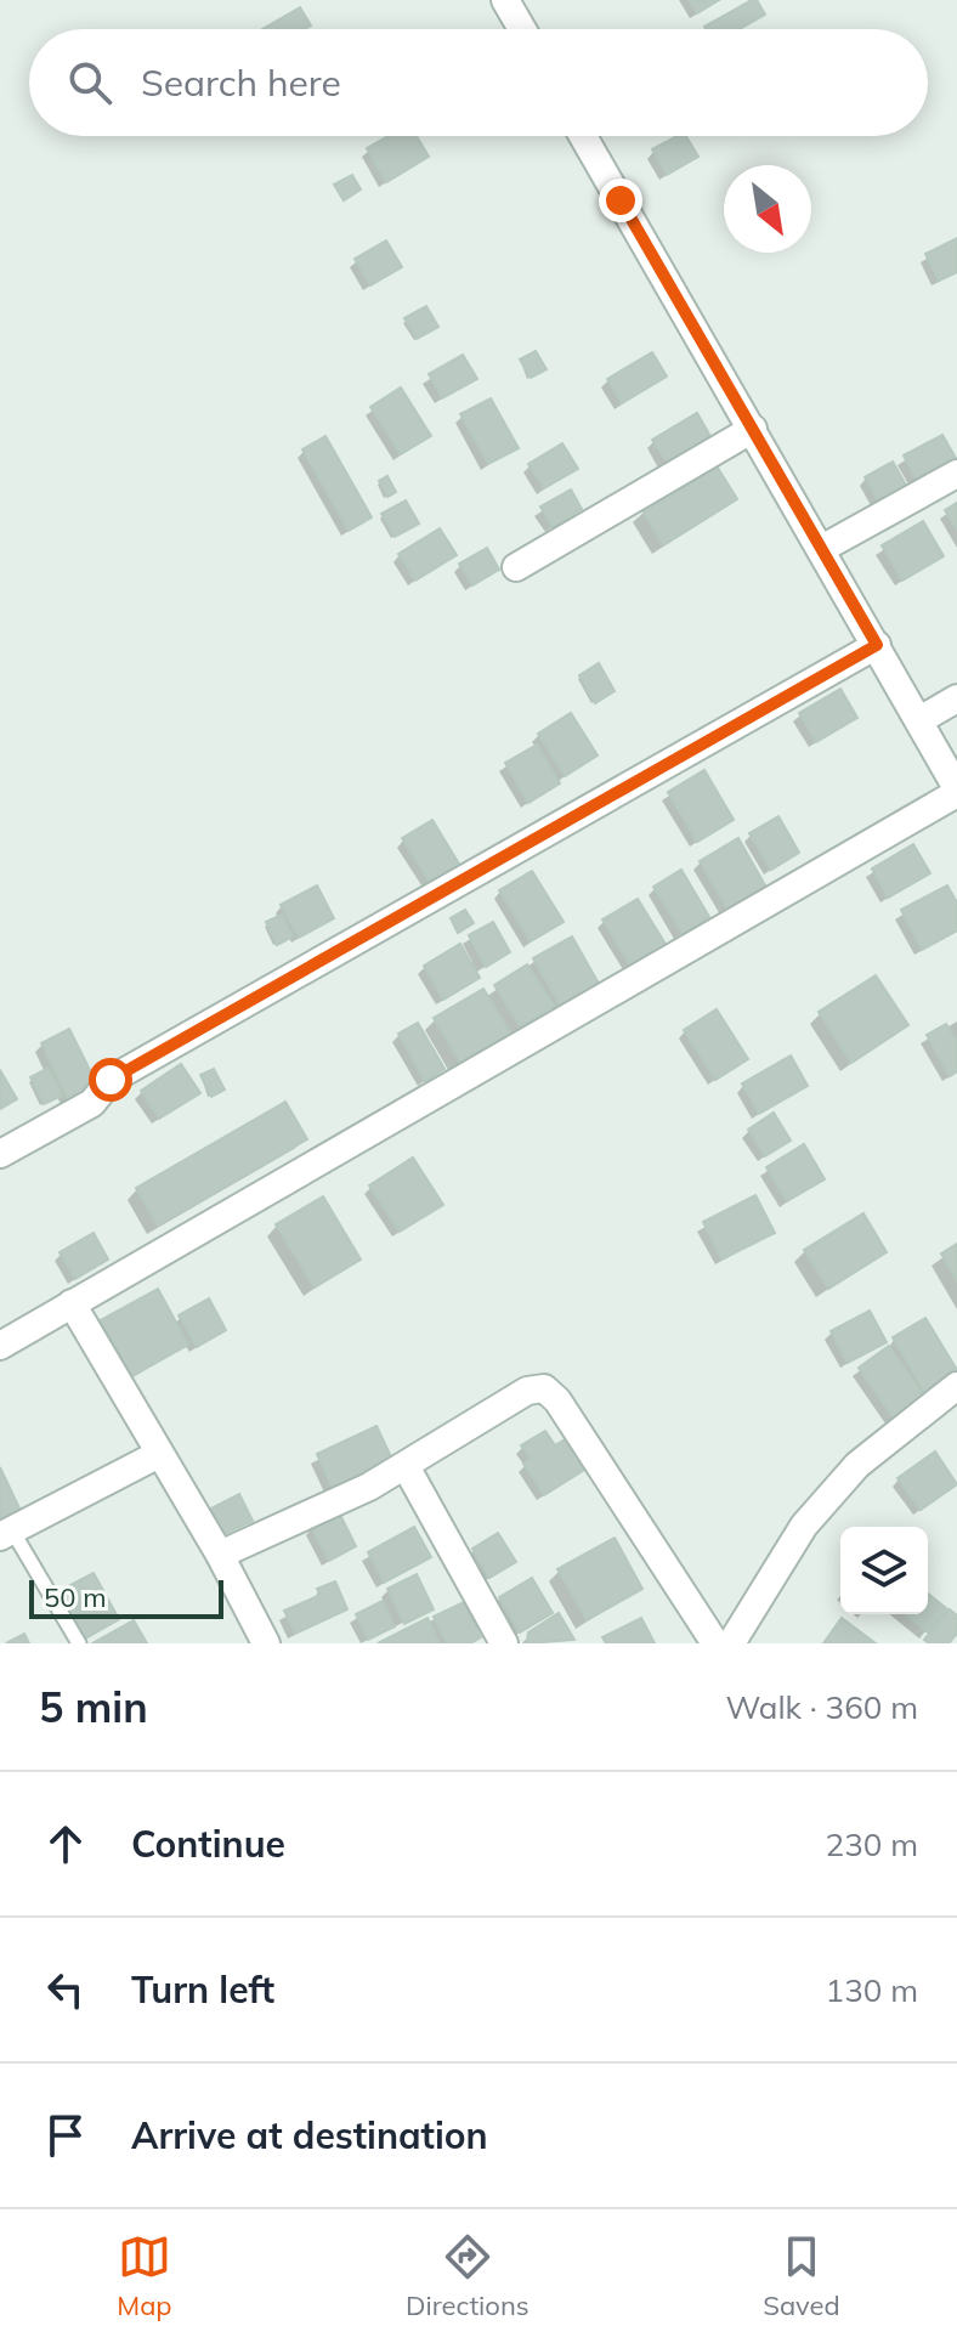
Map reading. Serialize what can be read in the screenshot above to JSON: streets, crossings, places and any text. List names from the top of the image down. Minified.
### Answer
{"scale_bar":"50 m","north":"bottom right","page":{"search":"Search here","scale":"50 m","heading":["5 min","Walk · 360 m"],"list":[["Continue","230 m"],["Turn left","130 m"],"Arrive at destination"],"nav":["Map","Directions","Saved"]}}
